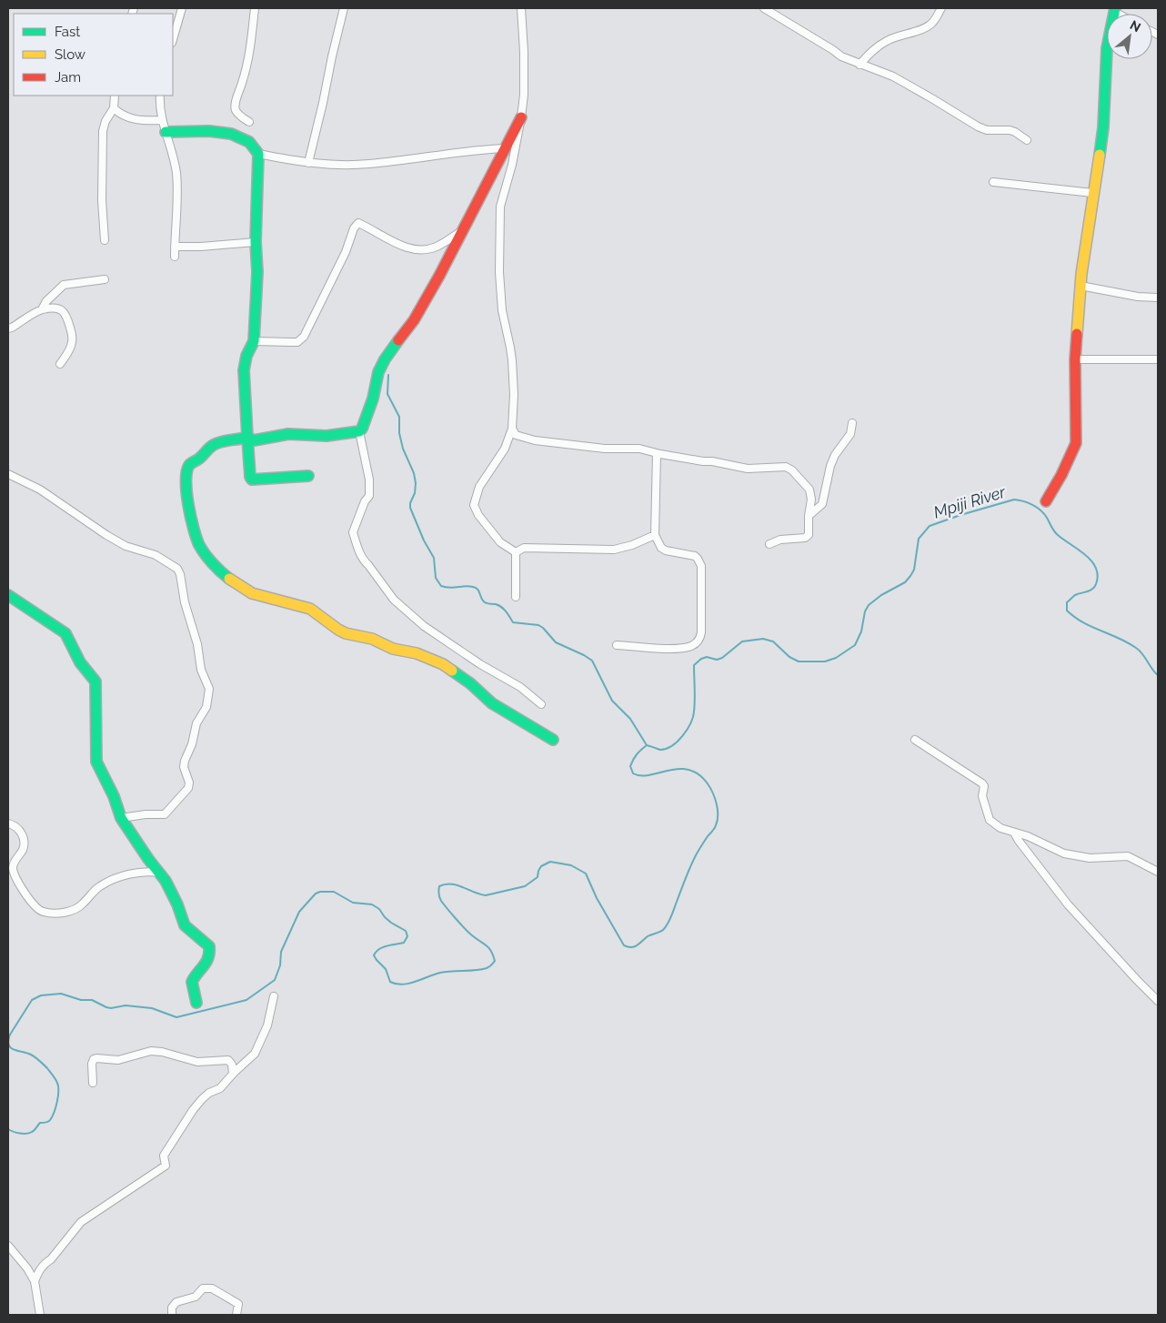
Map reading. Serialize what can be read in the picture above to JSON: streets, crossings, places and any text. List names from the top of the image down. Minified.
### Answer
{"water":["Mpiji River"],"legend":["Fast","Slow","Jam"],"north":"top right"}
